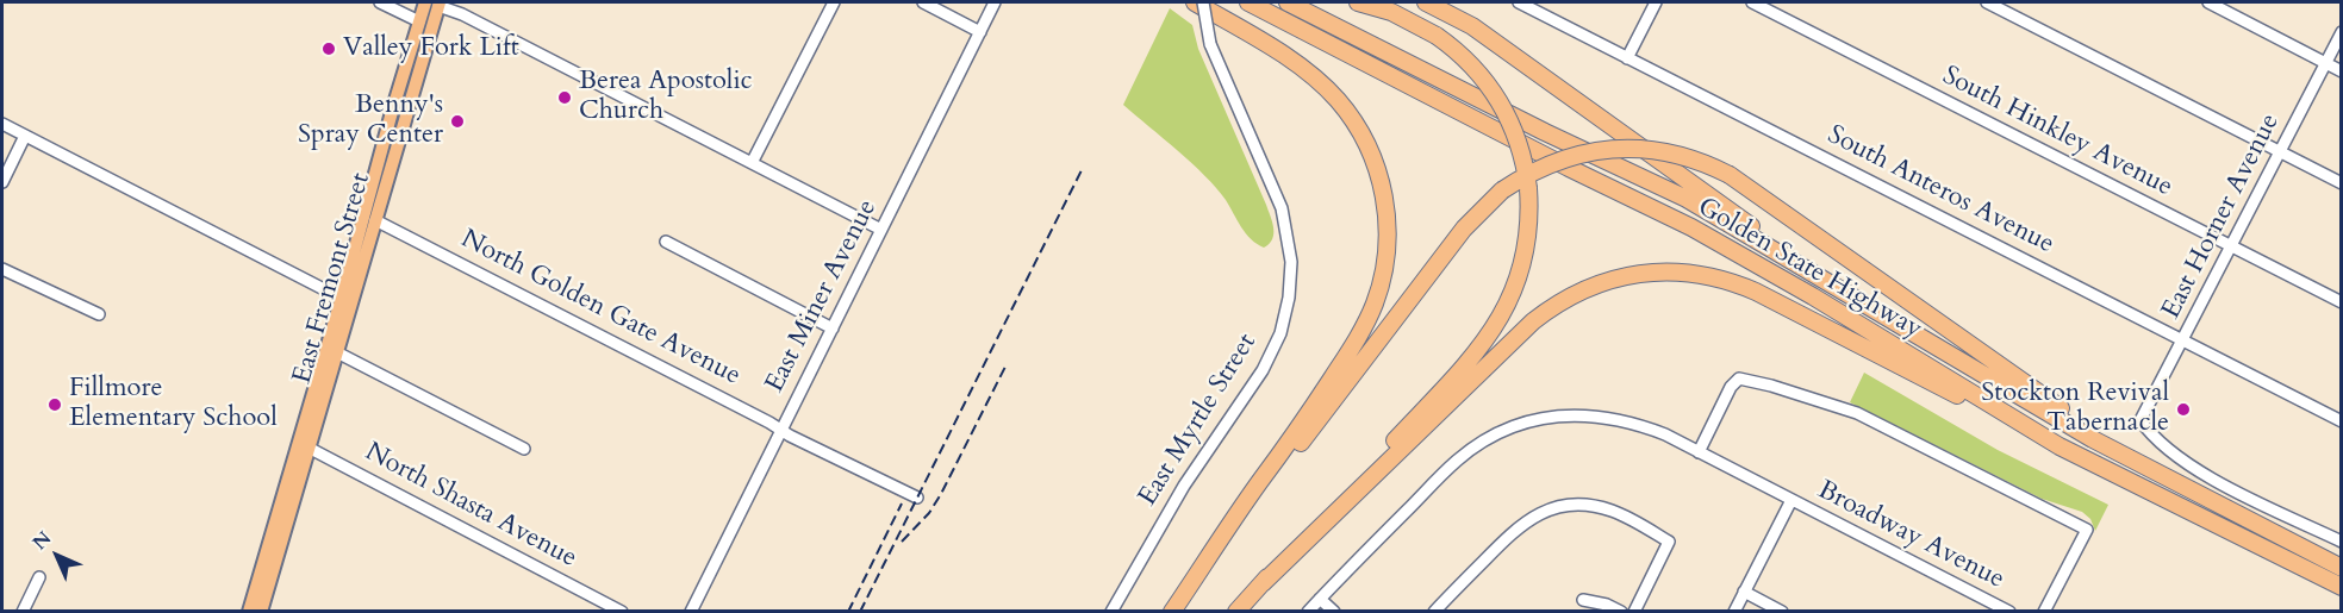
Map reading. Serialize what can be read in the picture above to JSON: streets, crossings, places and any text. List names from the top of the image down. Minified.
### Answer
{"streets":{"highway":["Golden State Highway"],"main road":["East Fremont Street"],"street":["South Hinkley Avenue","South Anteros Avenue","East Horner Avenue","East Miner Avenue","North Golden Gate Avenue","East Myrtle Street","North Shasta Avenue","Broadway Avenue"]},"crossings":[["South Hinkley Avenue","East Horner Avenue"],["South Anteros Avenue","East Horner Avenue"],["East Fremont Street","North Golden Gate Avenue"],["East Fremont Street","North Shasta Avenue"],["East Miner Avenue","North Golden Gate Avenue"]],"places":["Valley Fork Lift","Berea Apostolic Church","Benny's Spray Center","Fillmore Elementary School","Stockton Revival Tabernacle"],"north":"top left"}
